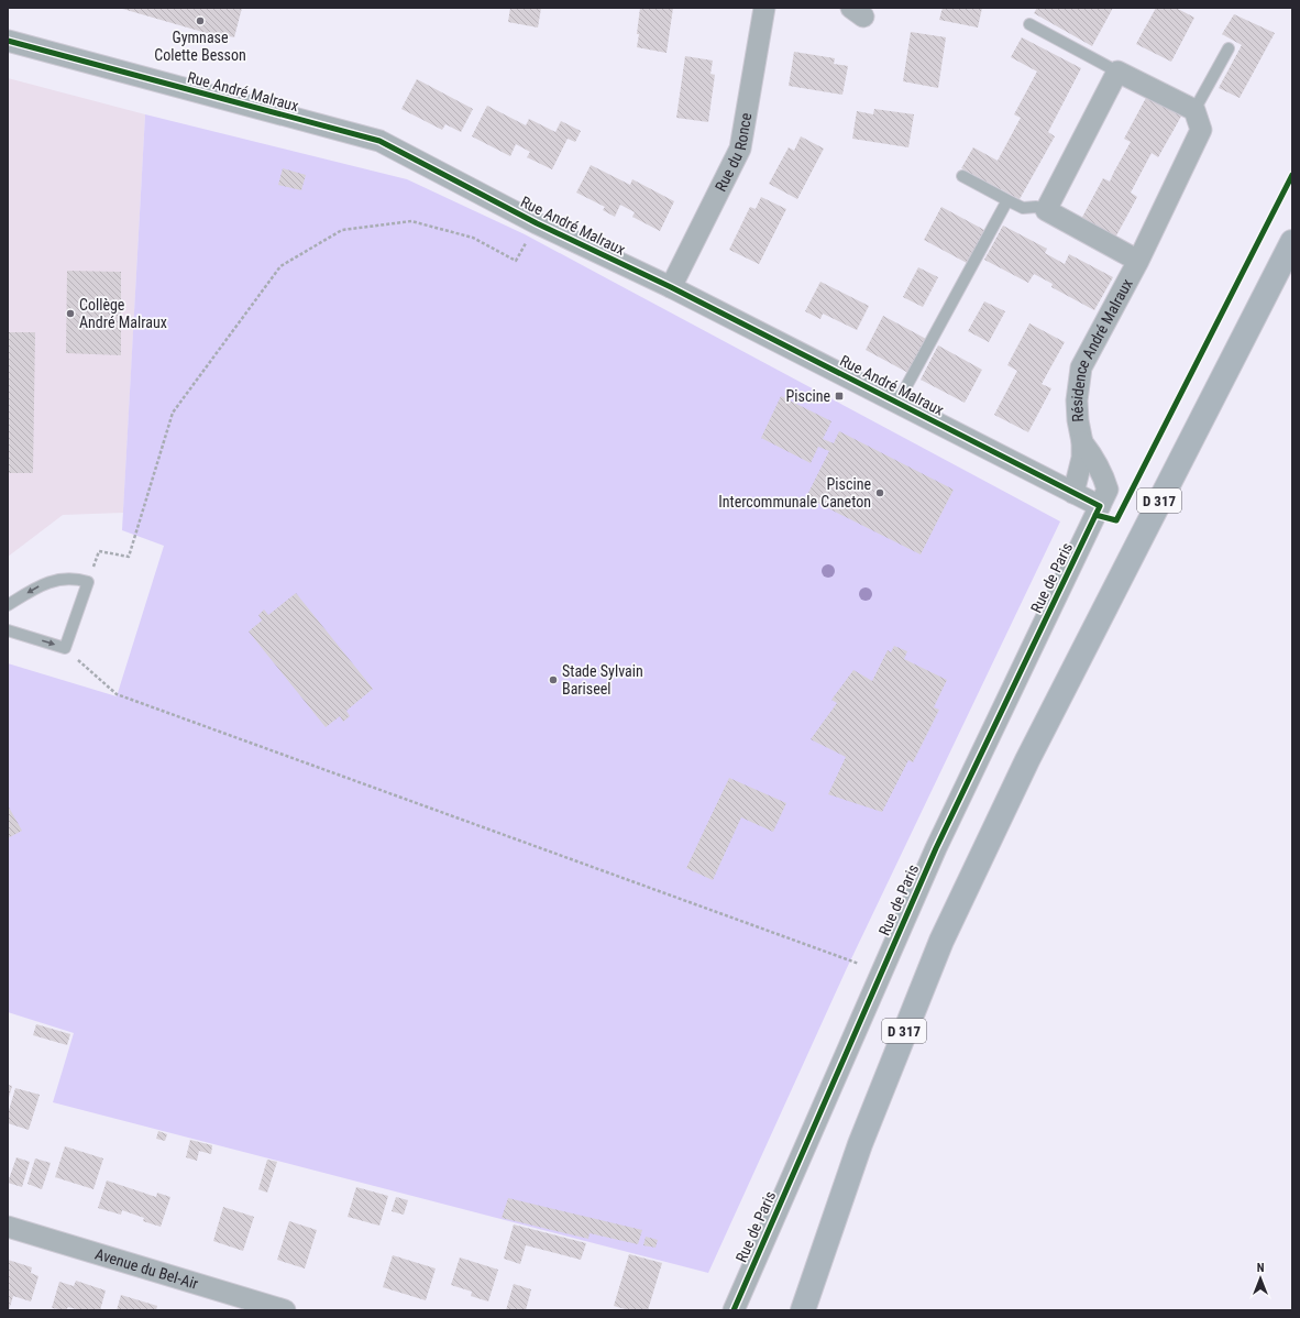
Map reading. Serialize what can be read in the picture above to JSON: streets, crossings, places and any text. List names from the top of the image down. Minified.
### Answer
{"streets":{"main road":["D 317"],"street":["Rue André Malraux","Rue du Ronce","Résidence André Malraux","Rue de Paris","Avenue du Bel-Air"]},"crossings":[["Rue André Malraux","Rue du Ronce"],["Rue André Malraux","Résidence André Malraux"],["Rue André Malraux","Rue de Paris"],["Résidence André Malraux","Rue de Paris"]],"places":{"other":["Gymnase Colette Besson","Collège André Malraux","Piscine Intercommunale Caneton","Stade Sylvain Bariseel"],"transit":["Piscine"]},"north":"top"}
